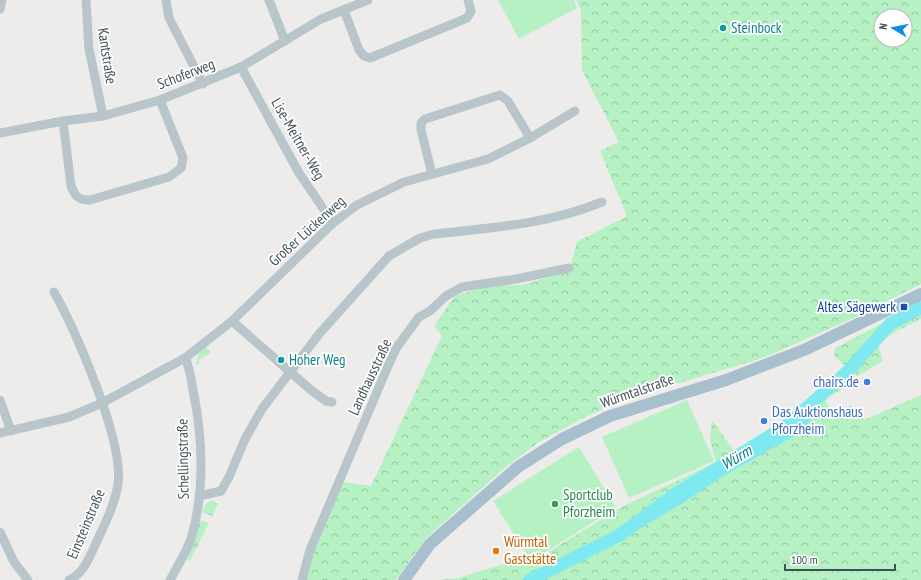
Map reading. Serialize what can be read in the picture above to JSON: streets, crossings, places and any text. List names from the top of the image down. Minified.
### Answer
{"streets":{"main road":["Würmtalstraße"],"street":["Kantstraße","Schoferweg","Lise-Meitner-Weg","Großer Lückenweg","Landhausstraße","Schellingstraße","Einsteinstraße"]},"crossings":[["Kantstraße","Schoferweg"],["Schoferweg","Lise-Meitner-Weg"],["Lise-Meitner-Weg","Großer Lückenweg"],["Großer Lückenweg","Schellingstraße"],["Großer Lückenweg","Einsteinstraße"]],"water":["Würm"],"places":{"other":["Steinbock","Hoher Weg","chairs.de","Das Auktionshaus Pforzheim","Sportclub Pforzheim","Würmtal Gaststätte"],"transit":["Altes Sägewerk"]},"scale_bar":"100 m","north":"left"}
